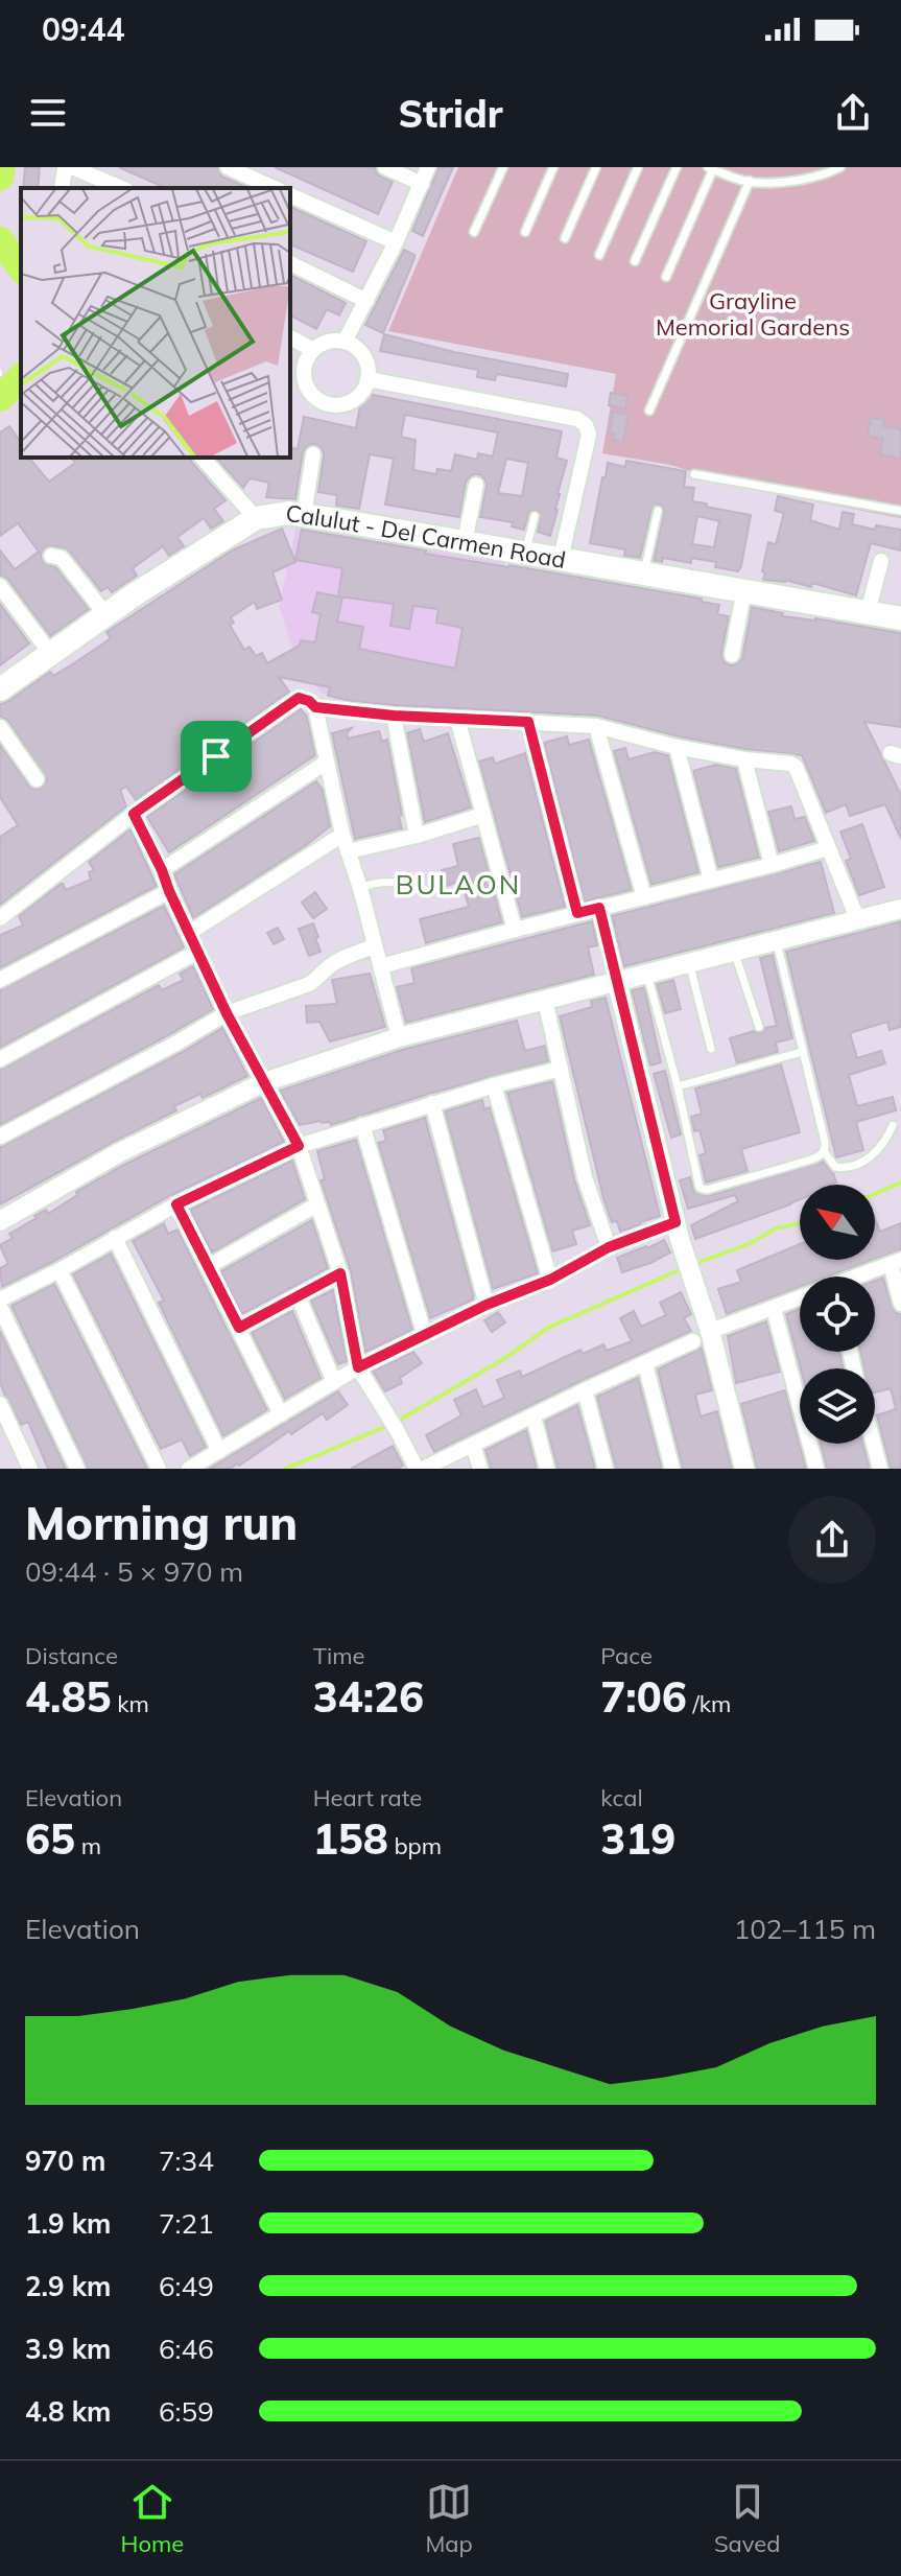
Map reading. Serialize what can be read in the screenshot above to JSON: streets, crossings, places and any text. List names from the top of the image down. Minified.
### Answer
{"streets":{"main road":["Calulut - Del Carmen Road"]},"districts":["BULAON"],"parks":["Grayline Memorial Gardens"],"north":"top left","page":{"status":"09:44","header":"Stridr","heading":["Morning run","09:44 · 5 × 970 m"],"stats":[["Distance","4.85 km"],["Time","34:26"],["Pace","7:06 /km"],["Elevation","65 m"],["Heart rate","158 bpm"],["kcal","319"]],"chart":["Elevation","102–115 m"],"list":[{"name":"970 m","note":"7:34"},{"name":"1.9 km","note":"7:21"},{"name":"2.9 km","note":"6:49"},{"name":"3.9 km","note":"6:46"},{"name":"4.8 km","note":"6:59"}],"tabs":["Home","Map","Saved"]}}
